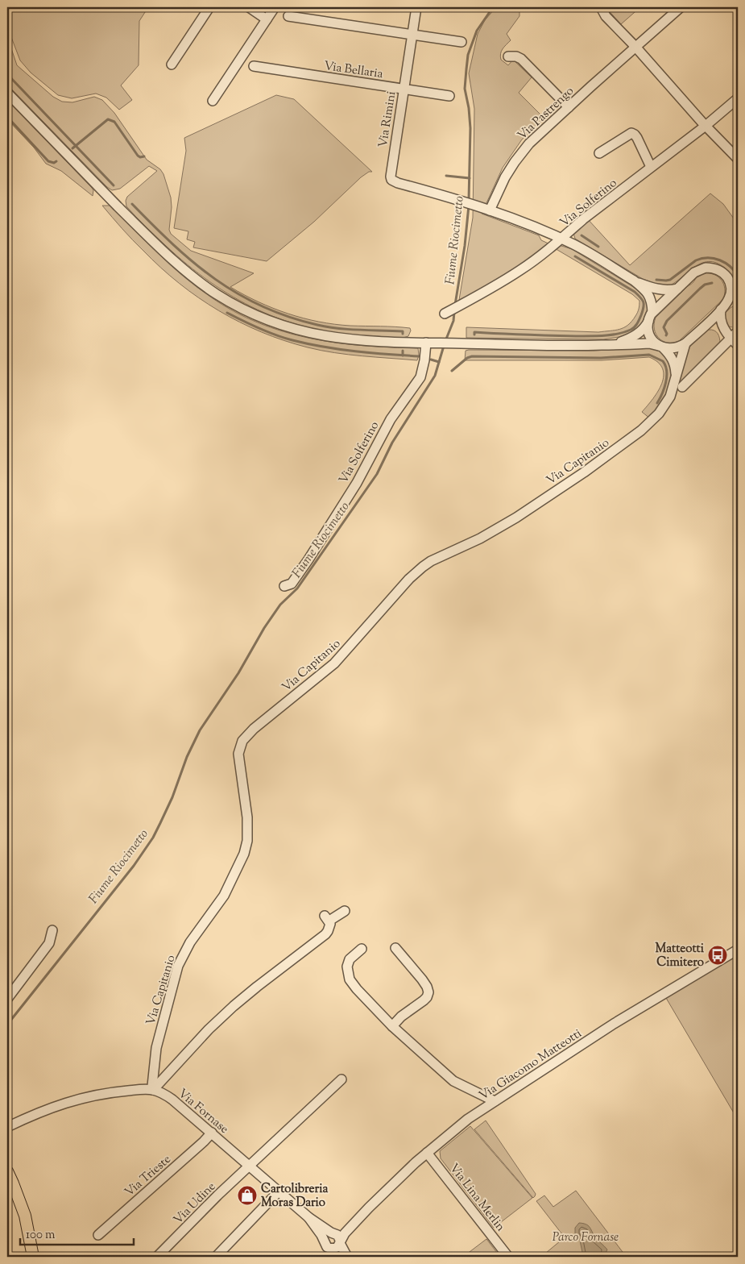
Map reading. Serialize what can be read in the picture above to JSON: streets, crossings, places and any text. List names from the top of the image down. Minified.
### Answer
{"streets":{"street":["Via Bellaria","Via Pastrengo","Via Rimini","Via Solferino","Via Capitanio","Via Giacomo Matteotti","Via Fornase","Via Trieste","Via Lina Merlin","Via Udine"]},"crossings":[["Via Bellaria","Via Rimini"],["Via Pastrengo","Via Rimini"],["Via Capitanio","Via Fornase"],["Via Giacomo Matteotti","Via Fornase"],["Via Giacomo Matteotti","Via Lina Merlin"],["Via Fornase","Via Trieste"],["Via Fornase","Via Udine"]],"water":["Fiume Riocimetto"],"parks":["Parco Fornase"],"places":{"bus stop":["Matteotti Cimitero"],"shop":["Cartolibreria Moras Dario"]},"scale_bar":"100 m"}
